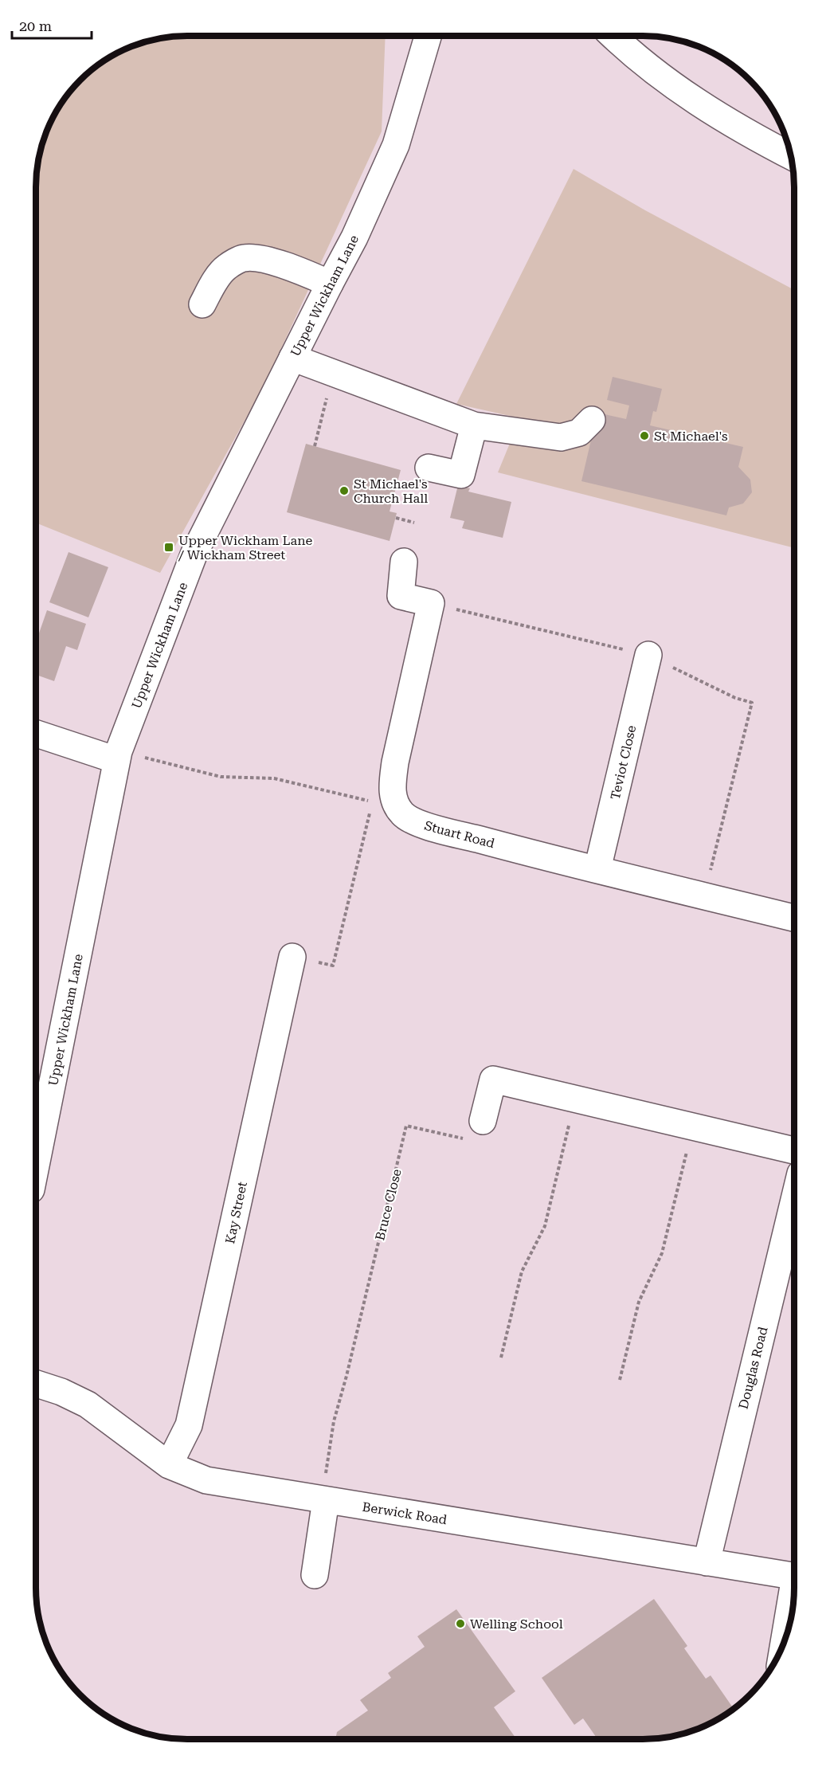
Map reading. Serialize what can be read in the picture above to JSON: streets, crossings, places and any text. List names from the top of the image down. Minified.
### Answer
{"streets":{"street":["Upper Wickham Lane","Teviot Close","Stuart Road","Kay Street","Douglas Road","Berwick Road"],"path":["Bruce Close"]},"crossings":[["Teviot Close","Stuart Road"],["Bruce Close","Berwick Road"],["Kay Street","Berwick Road"],["Douglas Road","Berwick Road"]],"places":{"other":["St Michael's","St Michael's Church Hall","Welling School"],"transit":["Upper Wickham Lane / Wickham Street"]},"scale_bar":"20 m"}
